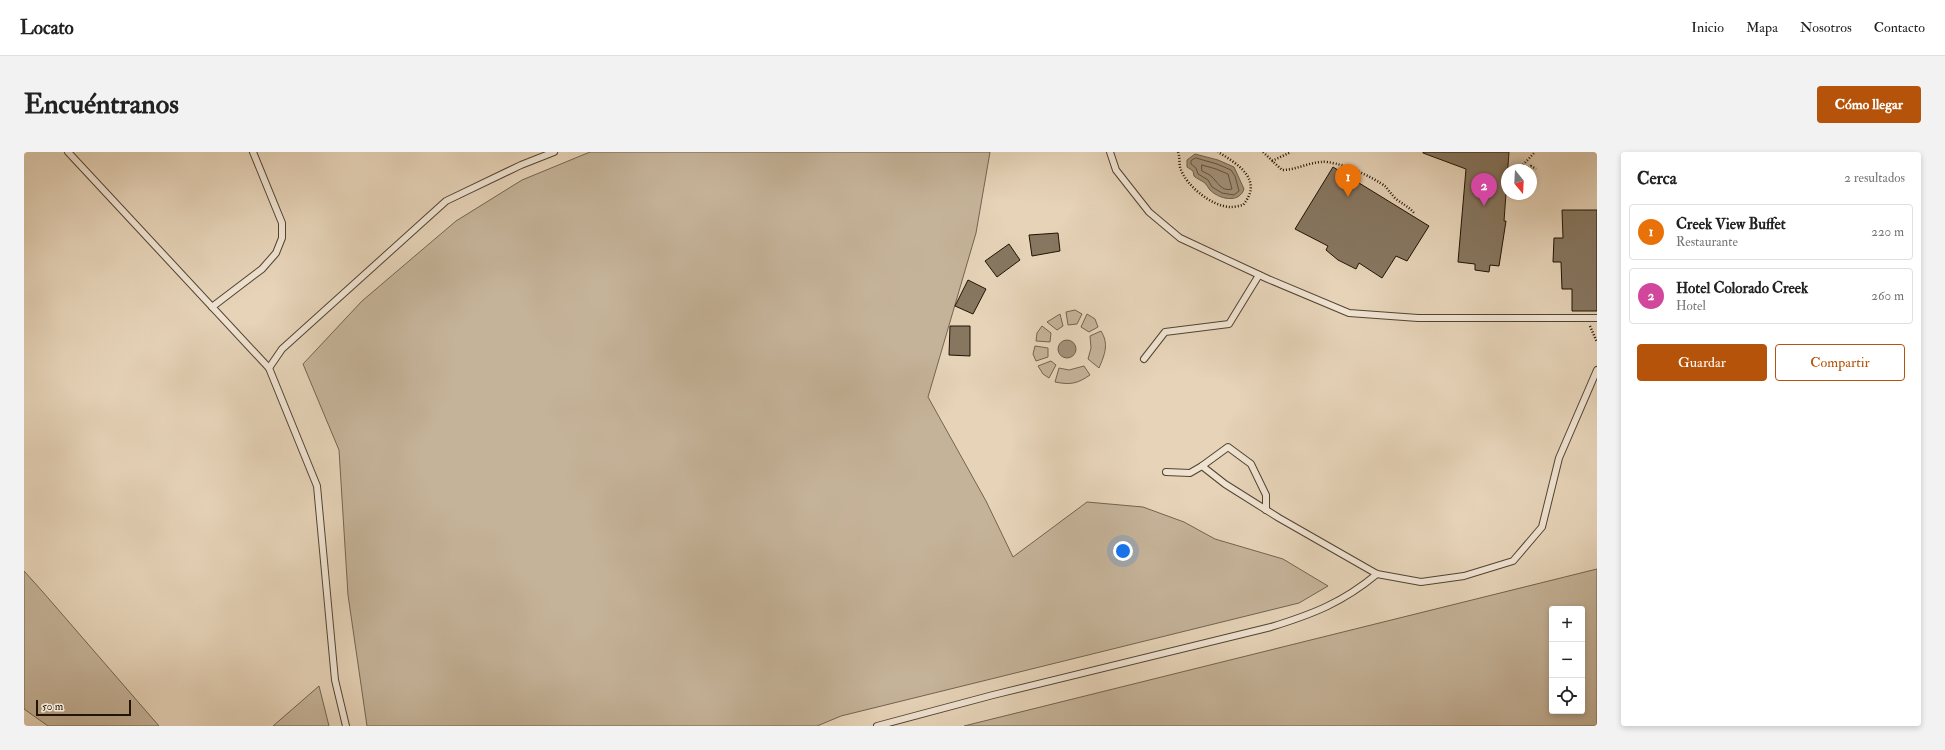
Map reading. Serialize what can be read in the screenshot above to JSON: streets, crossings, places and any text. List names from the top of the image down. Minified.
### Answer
{"scale_bar":"50 m","north":"bottom","page":{"header":"Locato","nav":["Inicio","Mapa","Nosotros","Contacto"],"buttons":["Cómo llegar",["Guardar","Compartir"]],"title":"Encuéntranos","heading":["Cerca","2 resultados"],"pins":["1","2"],"list":[{"mark":"1","name":"Creek View Buffet","note":"Restaurante","value":"220 m"},{"mark":"2","name":"Hotel Colorado Creek","note":"Hotel","value":"260 m"}],"map_buttons":["+","−"],"scale":"50 m"}}
